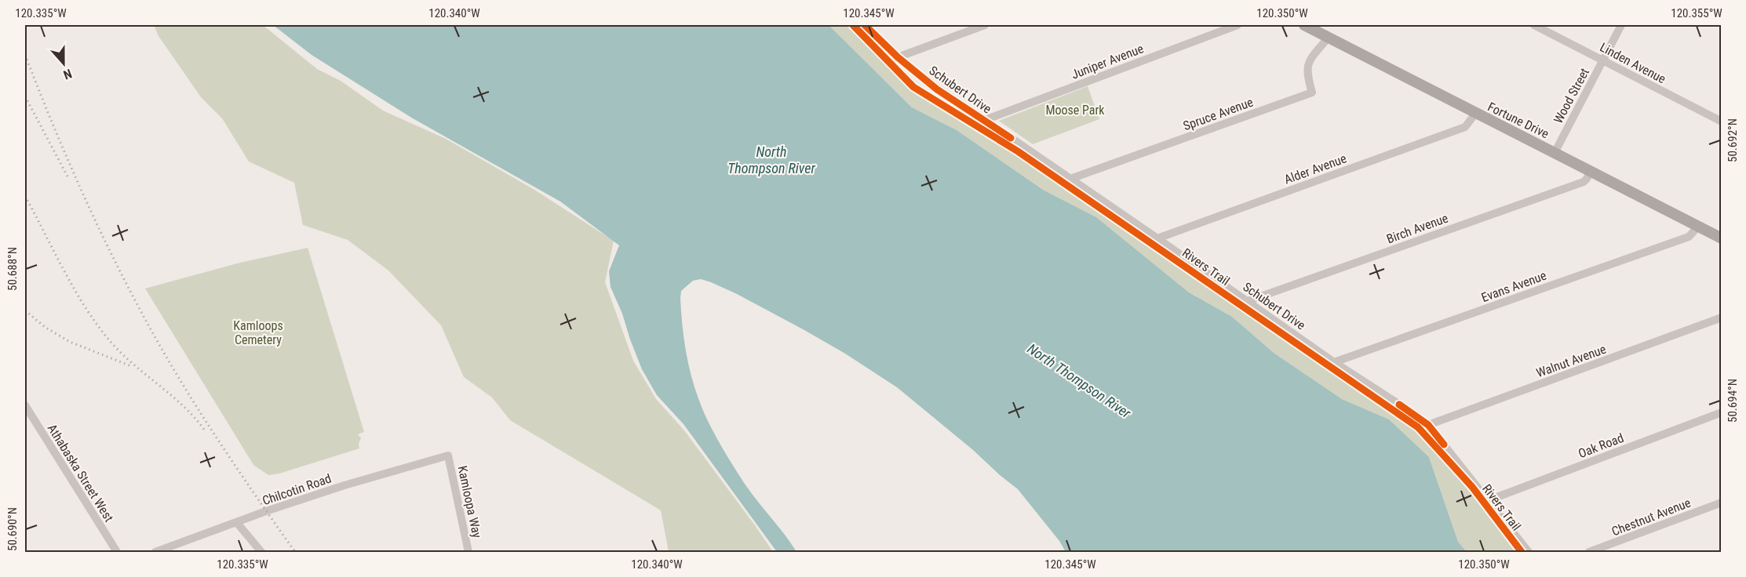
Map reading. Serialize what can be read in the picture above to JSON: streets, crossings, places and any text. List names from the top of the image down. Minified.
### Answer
{"streets":{"main road":["Fortune Drive"],"street":["Juniper Avenue","Linden Avenue","Schubert Drive","Wood Street","Spruce Avenue","Alder Avenue","Birch Avenue","Evans Avenue","Walnut Avenue","Oak Road","Athabaska Street West","Chilcotin Road","Kamloopa Way","Chestnut Avenue"],"cycle path":["Rivers Trail"]},"crossings":[["Juniper Avenue","Schubert Drive"],["Linden Avenue","Wood Street"],["Schubert Drive","Spruce Avenue"],["Schubert Drive","Alder Avenue"],["Schubert Drive","Birch Avenue"],["Schubert Drive","Evans Avenue"],["Schubert Drive","Walnut Avenue"],["Schubert Drive","Oak Road"],["Wood Street","Fortune Drive"],["Spruce Avenue","Fortune Drive"],["Fortune Drive","Alder Avenue"],["Fortune Drive","Birch Avenue"],["Fortune Drive","Evans Avenue"],["Chilcotin Road","Kamloopa Way"]],"water":["North Thompson River"],"parks":["Moose Park","Kamloops Cemetery"],"north":"bottom","coordinates":["120.335°W","120.340°W","120.345°W","120.350°W","120.355°W","50.692°N","50.688°N","50.694°N","50.690°N"]}
